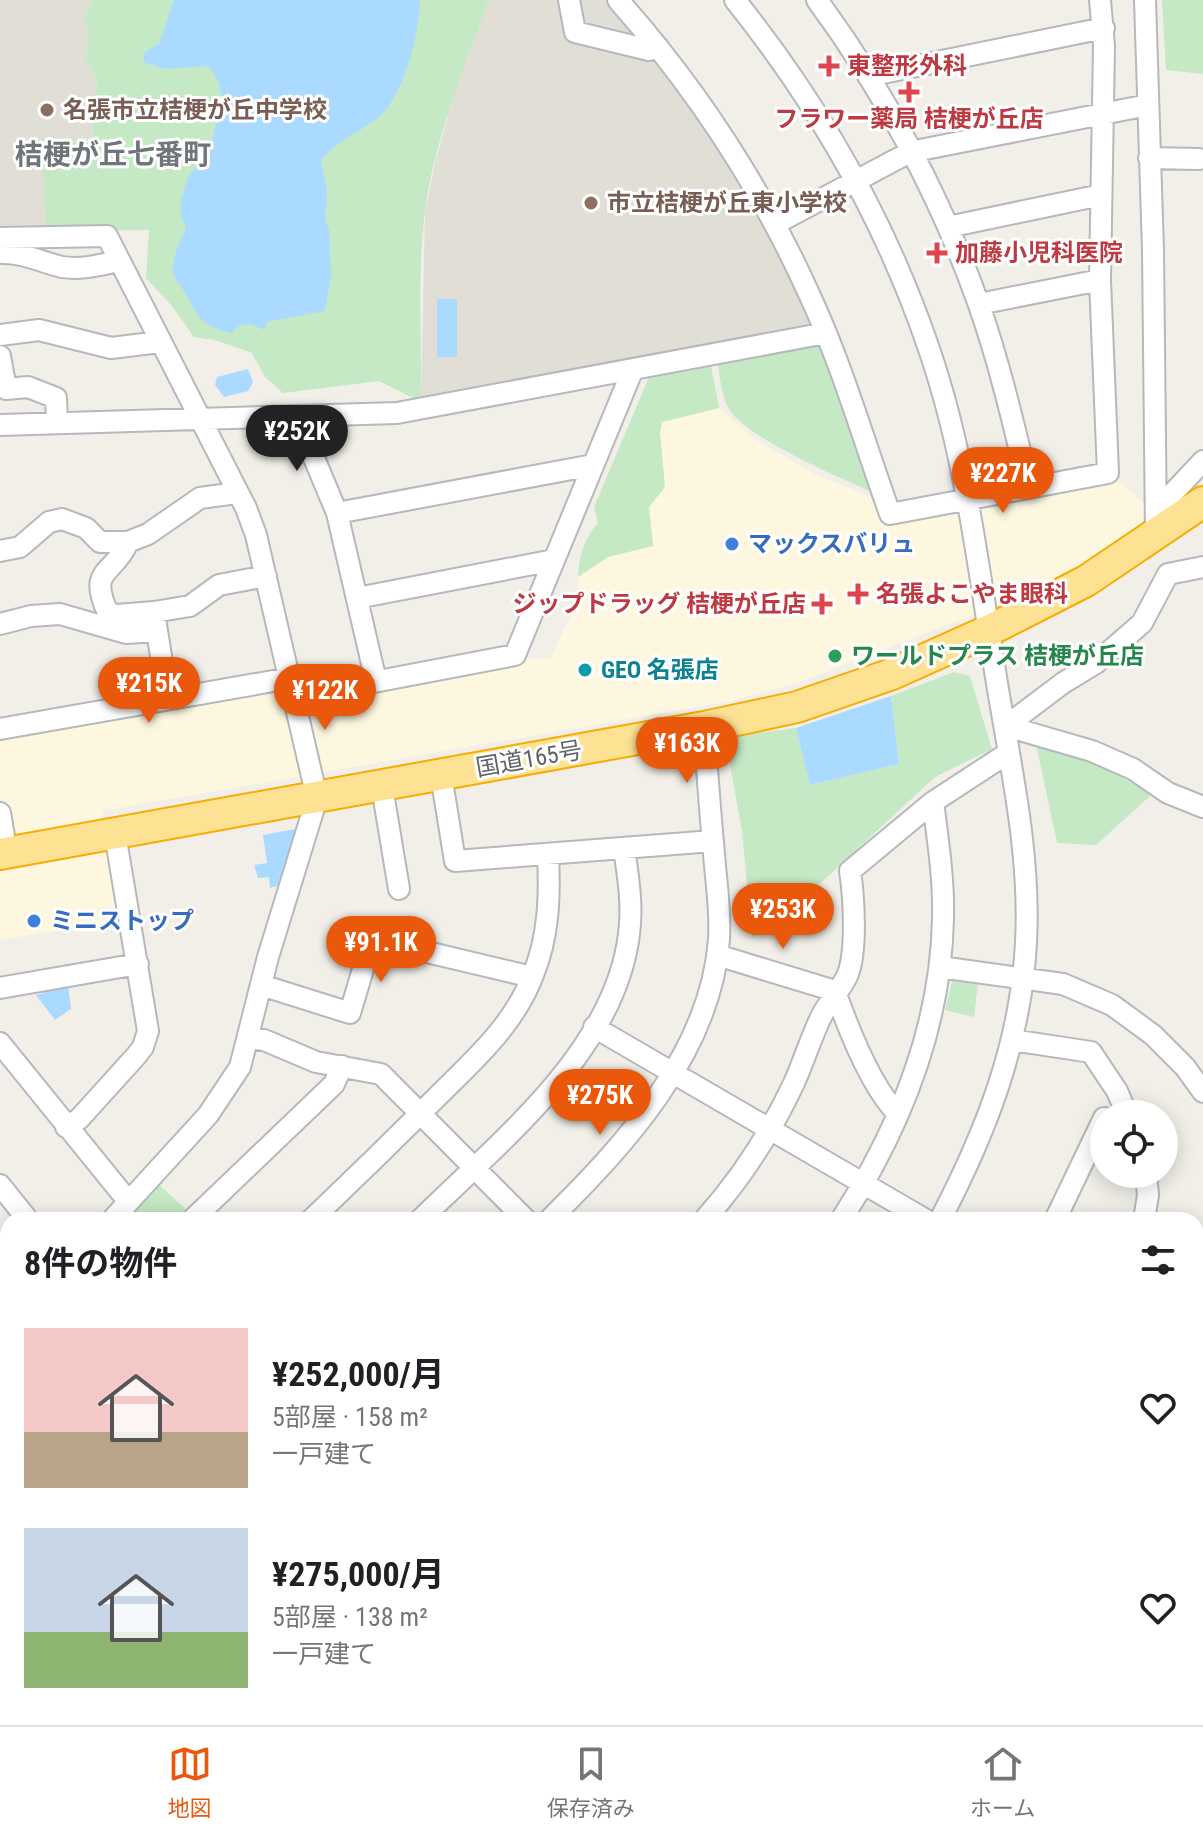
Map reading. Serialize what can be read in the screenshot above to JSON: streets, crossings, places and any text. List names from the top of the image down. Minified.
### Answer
{"streets":{"highway":["国道165号"]},"districts":["桔梗が丘七番町"],"places":{"health":["東整形外科","フラワー薬局 桔梗が丘店","加藤小児科医院","名張よこやま眼科","ジップドラッグ 桔梗が丘店"],"other":["名張市立桔梗が丘中学校","市立桔梗が丘東小学校","マックスバリュ","ワールドプラス 桔梗が丘店","GEO 名張店","ミニストップ"]},"page":{"price":["¥252K","¥227K","¥215K","¥122K","¥163K","¥253K","¥91.1K","¥275K"],"heading":"8件の物件","list":[{"name":"¥252,000/月","note":"5部屋 · 158 m² · 一戸建て"},{"name":"¥275,000/月","note":"5部屋 · 138 m² · 一戸建て"}],"tabs":["地図","保存済み","ホーム"]}}
